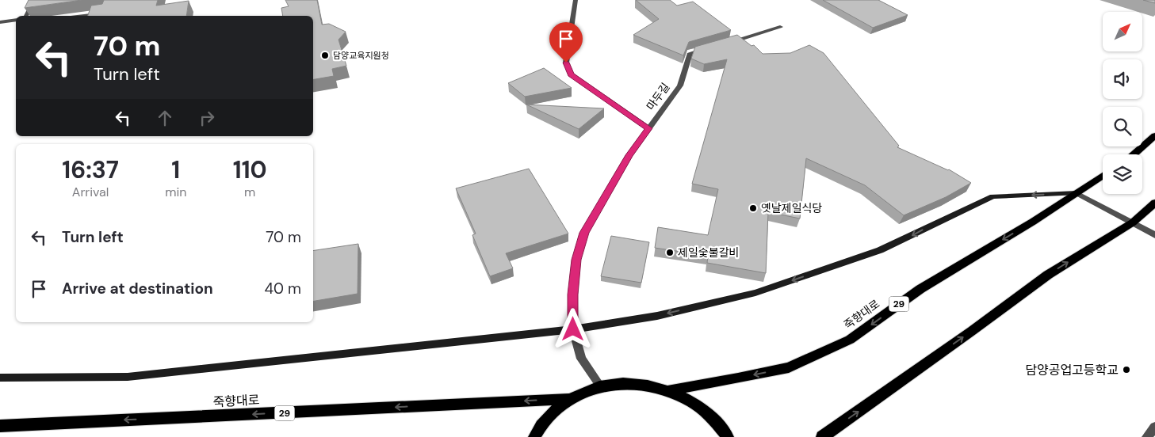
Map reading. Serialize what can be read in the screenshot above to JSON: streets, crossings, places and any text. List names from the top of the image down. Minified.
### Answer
{"streets":{"main road":["29","죽향대로"],"street":["마두길"]},"places":["담양교육지원청","옛날제일식당","제일숯불갈비","담양공업고등학교"],"north":"top right","page":{"turn":["70 m","Turn left"],"eta":["16:37","Arrival","1","min","110","m"],"list":[{"name":"Turn left","value":"70 m"},{"name":"Arrive at destination","value":"40 m"}]}}
